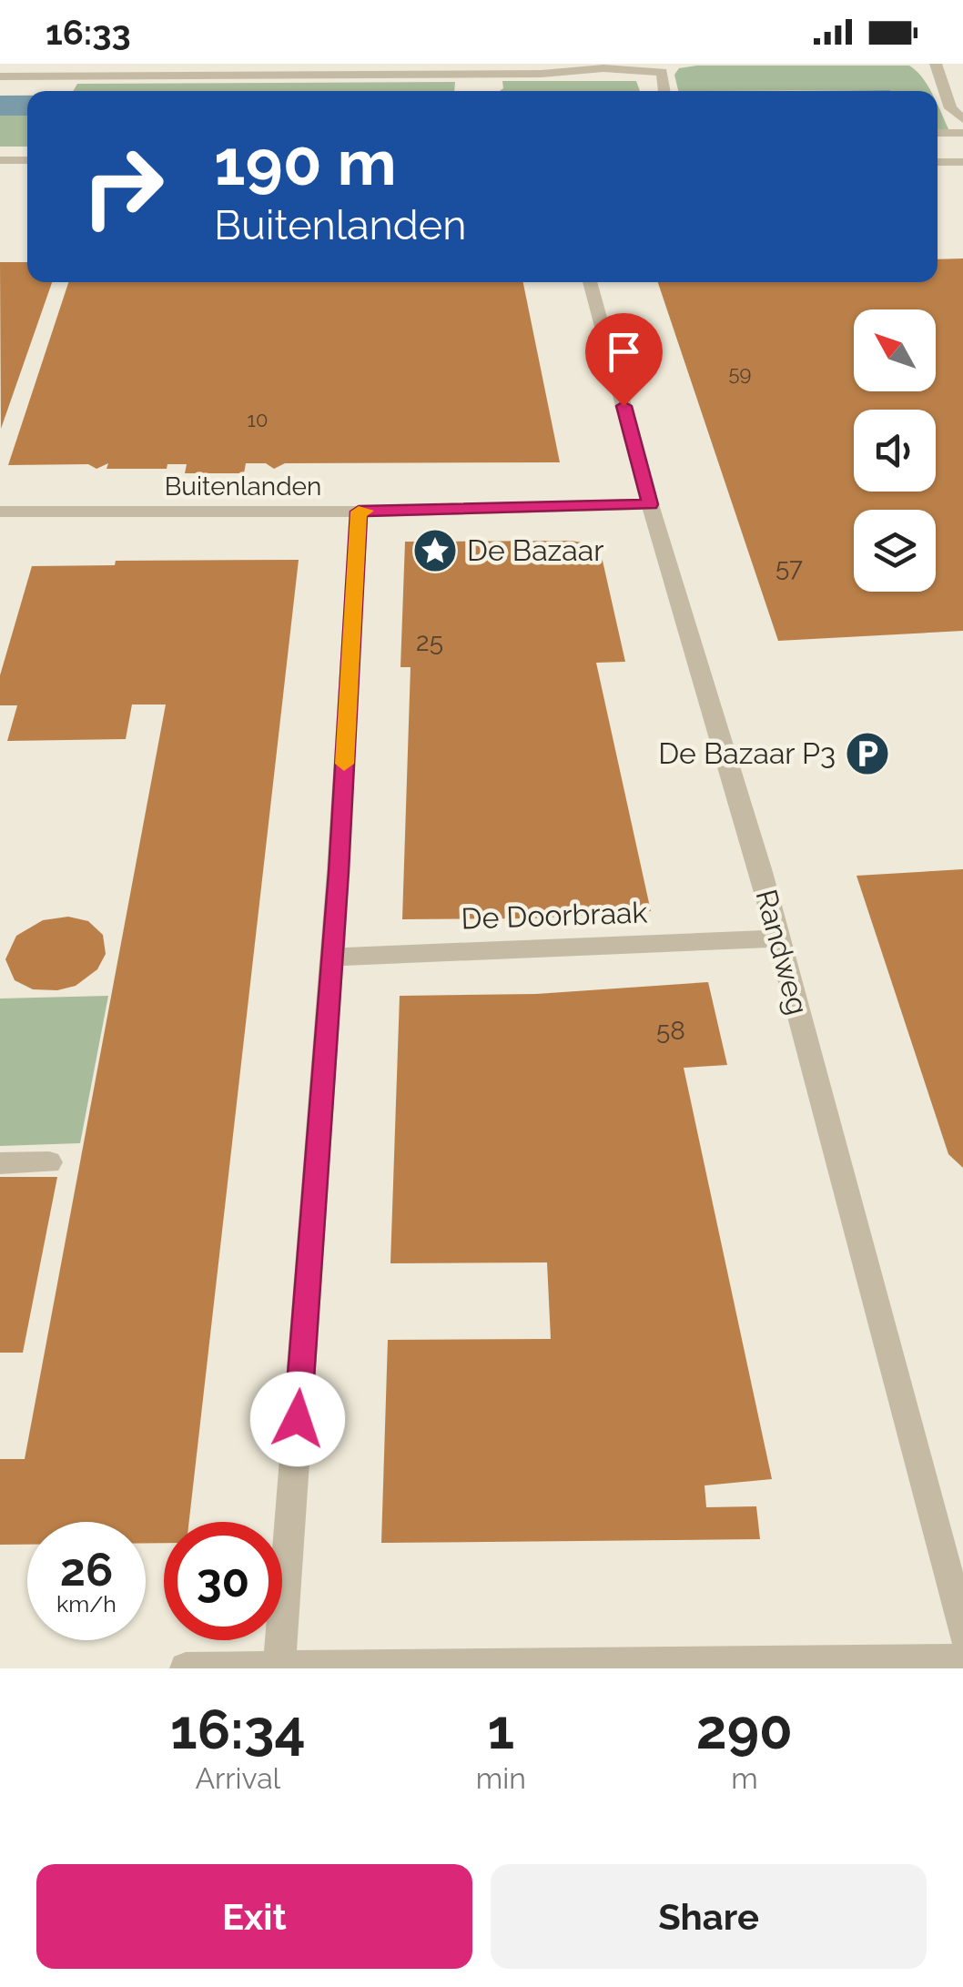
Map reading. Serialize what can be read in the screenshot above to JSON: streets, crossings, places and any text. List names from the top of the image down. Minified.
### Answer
{"streets":{"street":["Buitenlanden","De Doorbraak","Randweg"]},"crossings":[["Buitenlanden","Randweg"],["De Doorbraak","Randweg"]],"places":{"place":["De Bazaar"],"parking":["De Bazaar P3"]},"house_numbers":["59","10","57","25","58"],"north":"top left","page":{"status":"16:33","turn":["190 m","Buitenlanden"],"speed":"26 km/h","limit":"30","eta":["16:34","Arrival","1","min","290","m"],"buttons":["Exit","Share"]}}
